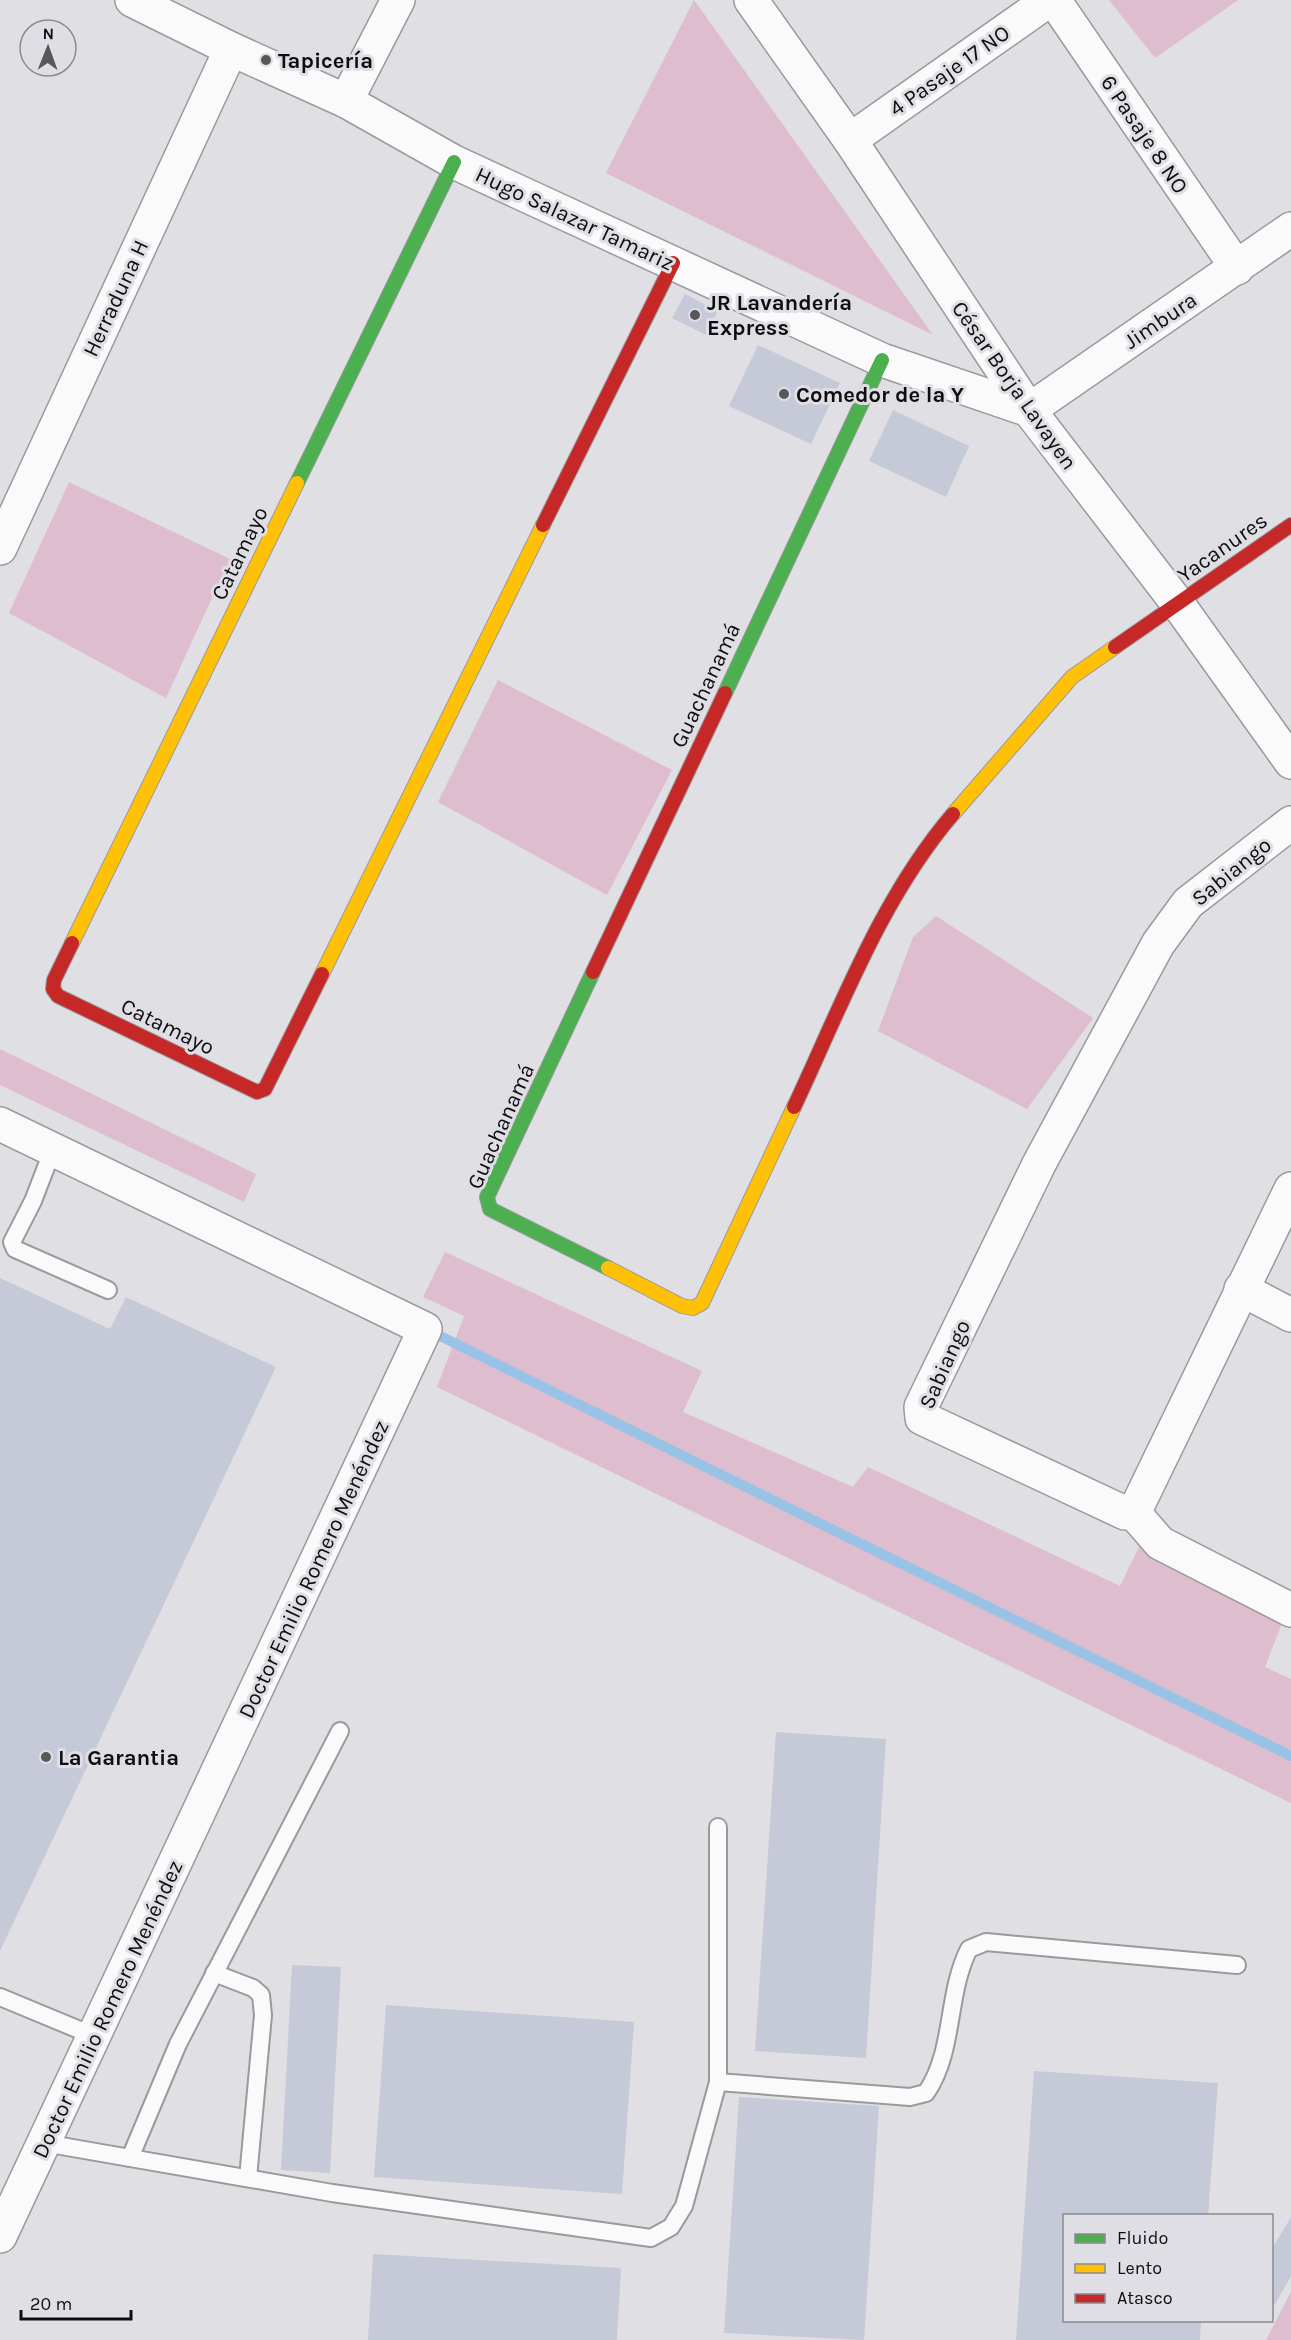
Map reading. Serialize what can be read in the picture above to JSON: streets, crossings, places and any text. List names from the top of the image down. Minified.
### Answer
{"streets":{"street":["4 Pasaje 17 NO","6 Pasaje 8 NO","Hugo Salazar Tamariz","Herraduna H","Jimbura","César Borja Lavayen","Yacanures","Catamayo","Guachanamá","Sabiango","Doctor Emilio Romero Menéndez"]},"crossings":[["4 Pasaje 17 NO","César Borja Lavayen"],["6 Pasaje 8 NO","Jimbura"],["Hugo Salazar Tamariz","Herraduna H"],["Hugo Salazar Tamariz","Jimbura"],["Hugo Salazar Tamariz","César Borja Lavayen"],["Hugo Salazar Tamariz","Catamayo"],["Hugo Salazar Tamariz","Guachanamá"],["Jimbura","César Borja Lavayen"],["César Borja Lavayen","Yacanures"],["César Borja Lavayen","Guachanamá"],["Yacanures","Guachanamá"]],"places":["Tapicería","JR Lavandería Express","Comedor de la Y","La Garantia"],"legend":["Fluido","Lento","Atasco"],"scale_bar":"20 m","north":"top"}
